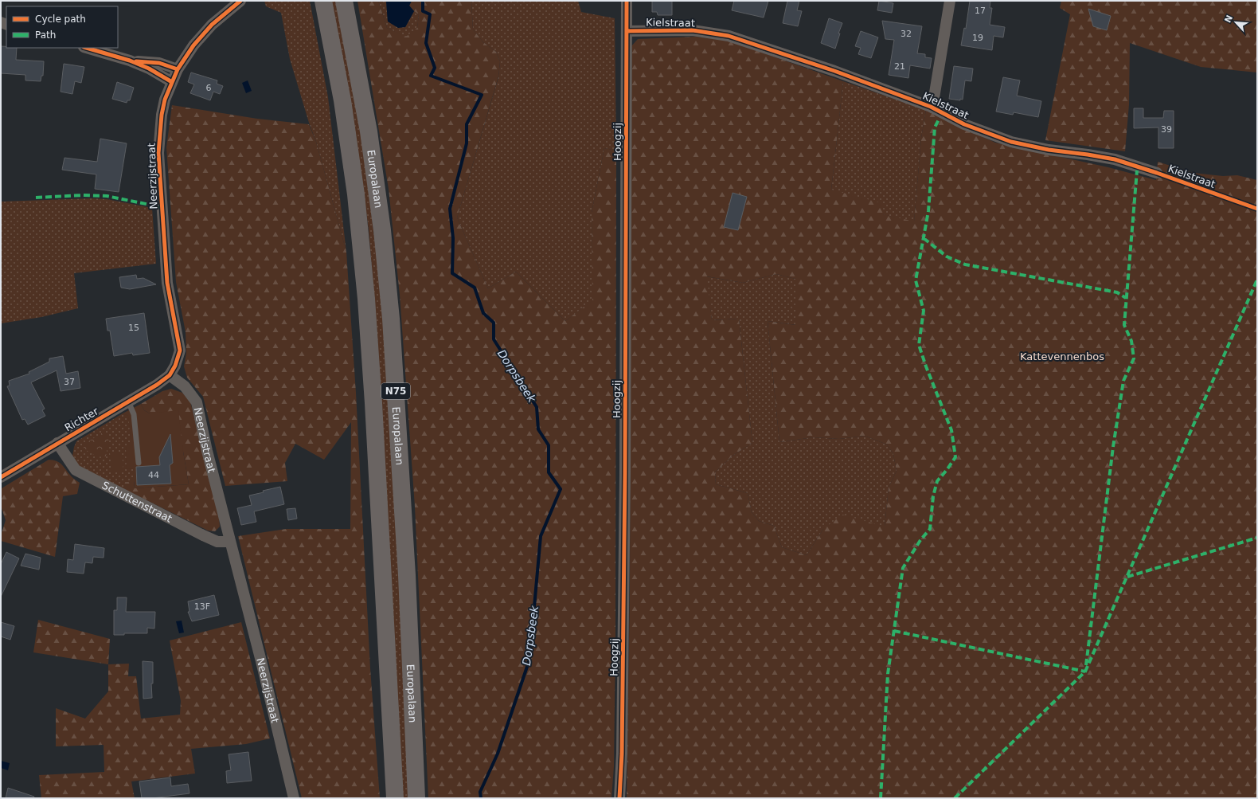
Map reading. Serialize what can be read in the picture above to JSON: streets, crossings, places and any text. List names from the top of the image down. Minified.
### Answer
{"streets":{"highway":["Europalaan","N75"],"street":["Kielstraat","Hoogzij","Neerzijstraat","Richter","Schuttenstraat"]},"crossings":[["Kielstraat","Hoogzij"],["Neerzijstraat","Richter"],["Neerzijstraat","Schuttenstraat"],["Richter","Schuttenstraat"]],"water":["Dorpsbeek"],"parks":["Kattevennenbos"],"house_numbers":["17","32","19","21","6","39","15","37","44","13F"],"legend":["Cycle path","Path"],"north":"top left"}
